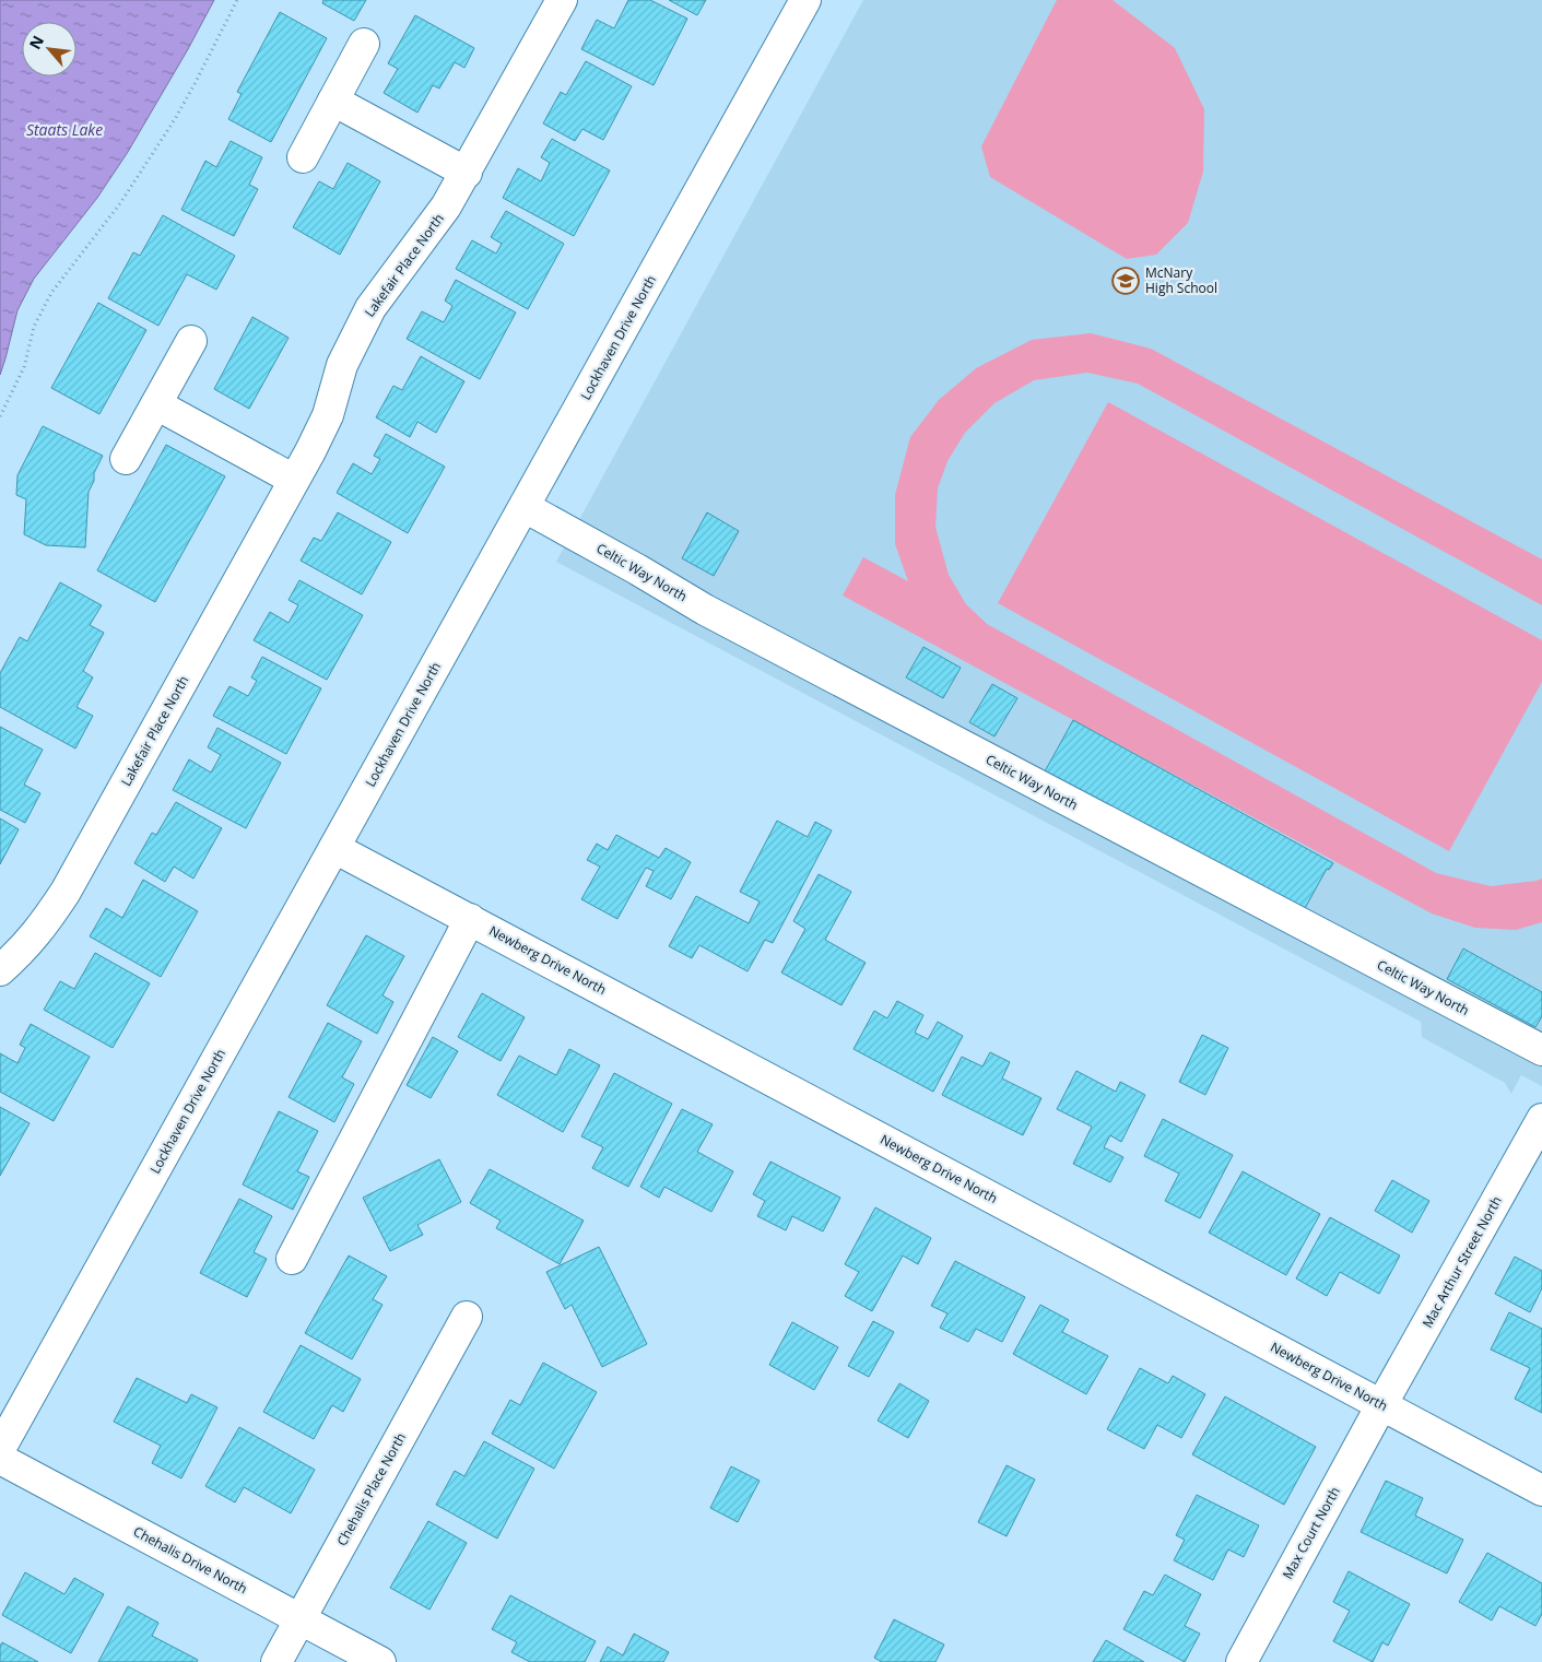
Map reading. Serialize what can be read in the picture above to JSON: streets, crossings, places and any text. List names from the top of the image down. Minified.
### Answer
{"streets":{"street":["Lakefair Place North","Lockhaven Drive North","Celtic Way North","Newberg Drive North","Mac Arthur Street North","Chehalis Place North","Max Court North","Chehalis Drive North"]},"crossings":[["Lockhaven Drive North","Celtic Way North"],["Lockhaven Drive North","Newberg Drive North"],["Newberg Drive North","Mac Arthur Street North"],["Newberg Drive North","Max Court North"],["Mac Arthur Street North","Max Court North"],["Chehalis Place North","Chehalis Drive North"]],"water":["Staats Lake"],"places":{"school or university":["McNary High School"]},"north":"top left"}
